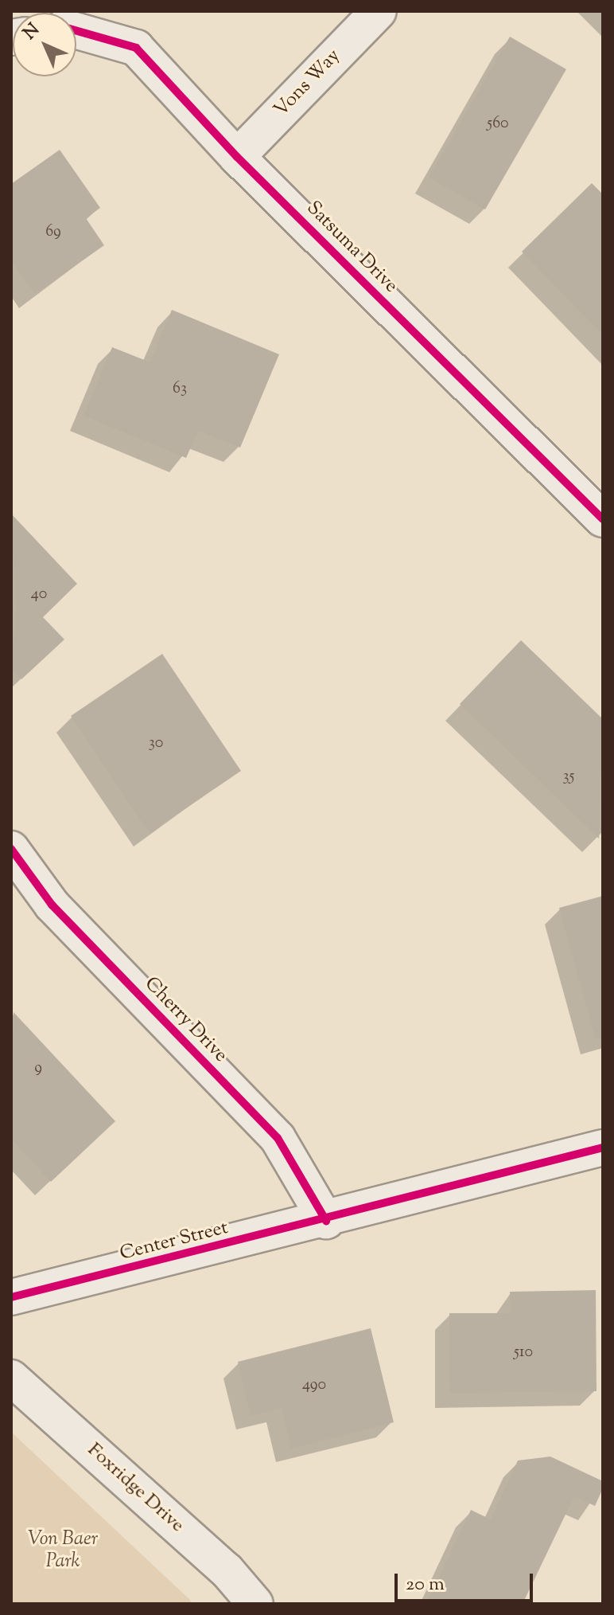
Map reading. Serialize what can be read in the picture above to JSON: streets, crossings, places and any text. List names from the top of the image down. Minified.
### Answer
{"streets":{"street":["Vons Way","Satsuma Drive","Cherry Drive","Center Street","Foxridge Drive"]},"crossings":[["Vons Way","Satsuma Drive"],["Cherry Drive","Center Street"]],"parks":["Von Baer Park"],"house_numbers":["560","69","63","40","30","35","9","510","490"],"scale_bar":"20 m","north":"top left"}
